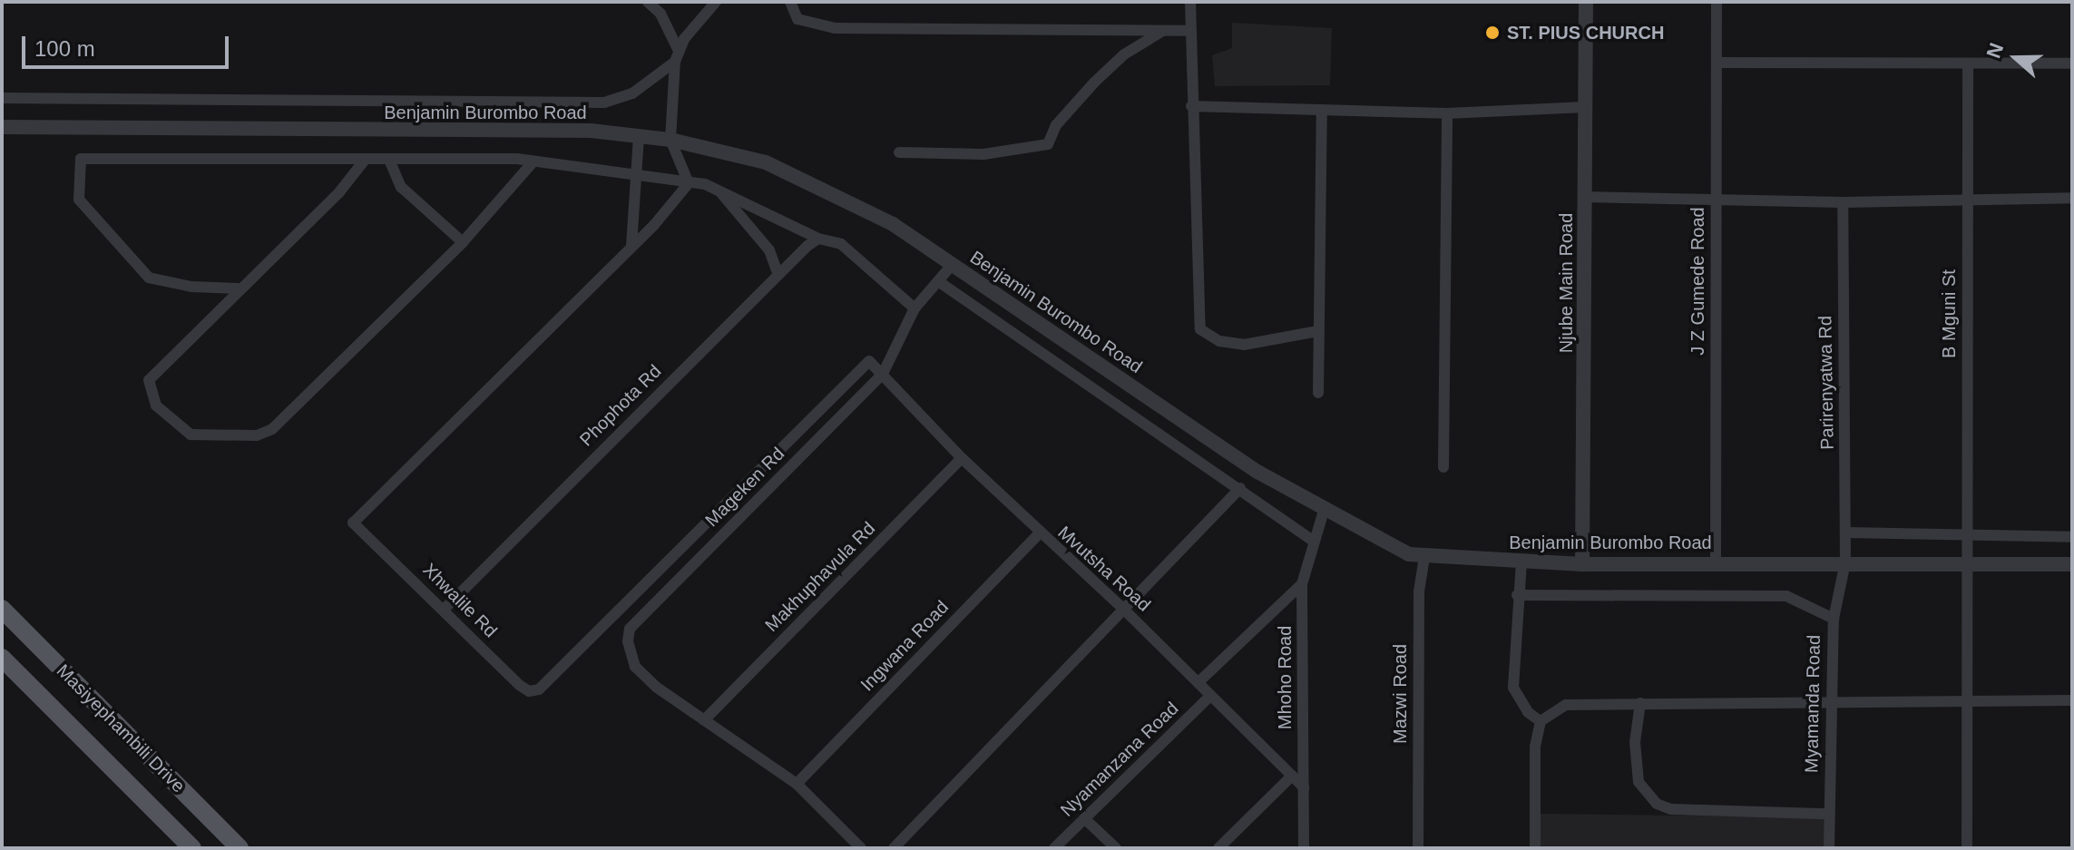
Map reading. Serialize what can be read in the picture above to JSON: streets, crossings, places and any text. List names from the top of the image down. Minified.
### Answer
{"streets":{"main road":["Masiyephambili Drive"],"street":["Benjamin Burombo Road","J Z Gumede Road","Njube Main Road","B Mguni St","Parirenyatwa Rd","Phophota Rd","Mageken Rd","Mvutsha Road","Makhuphavula Rd","Xhwalile Rd","Ingwana Road","Mhoho Road","Mazwi Road","Myamanda Road","Nyamanzana Road"]},"crossings":[["Benjamin Burombo Road","J Z Gumede Road"],["Benjamin Burombo Road","Njube Main Road"],["Benjamin Burombo Road","B Mguni St"],["Benjamin Burombo Road","Parirenyatwa Rd"],["Benjamin Burombo Road","Mageken Rd"],["Benjamin Burombo Road","Mhoho Road"],["Benjamin Burombo Road","Mazwi Road"],["Benjamin Burombo Road","Myamanda Road"],["Parirenyatwa Rd","Myamanda Road"],["Phophota Rd","Xhwalile Rd"],["Mageken Rd","Mvutsha Road"],["Mageken Rd","Makhuphavula Rd"],["Mageken Rd","Xhwalile Rd"],["Mvutsha Road","Makhuphavula Rd"],["Mvutsha Road","Xhwalile Rd"],["Mvutsha Road","Ingwana Road"],["Mvutsha Road","Mhoho Road"],["Mvutsha Road","Nyamanzana Road"]],"places":["ST. PIUS CHURCH"],"scale_bar":"100 m","north":"left"}
